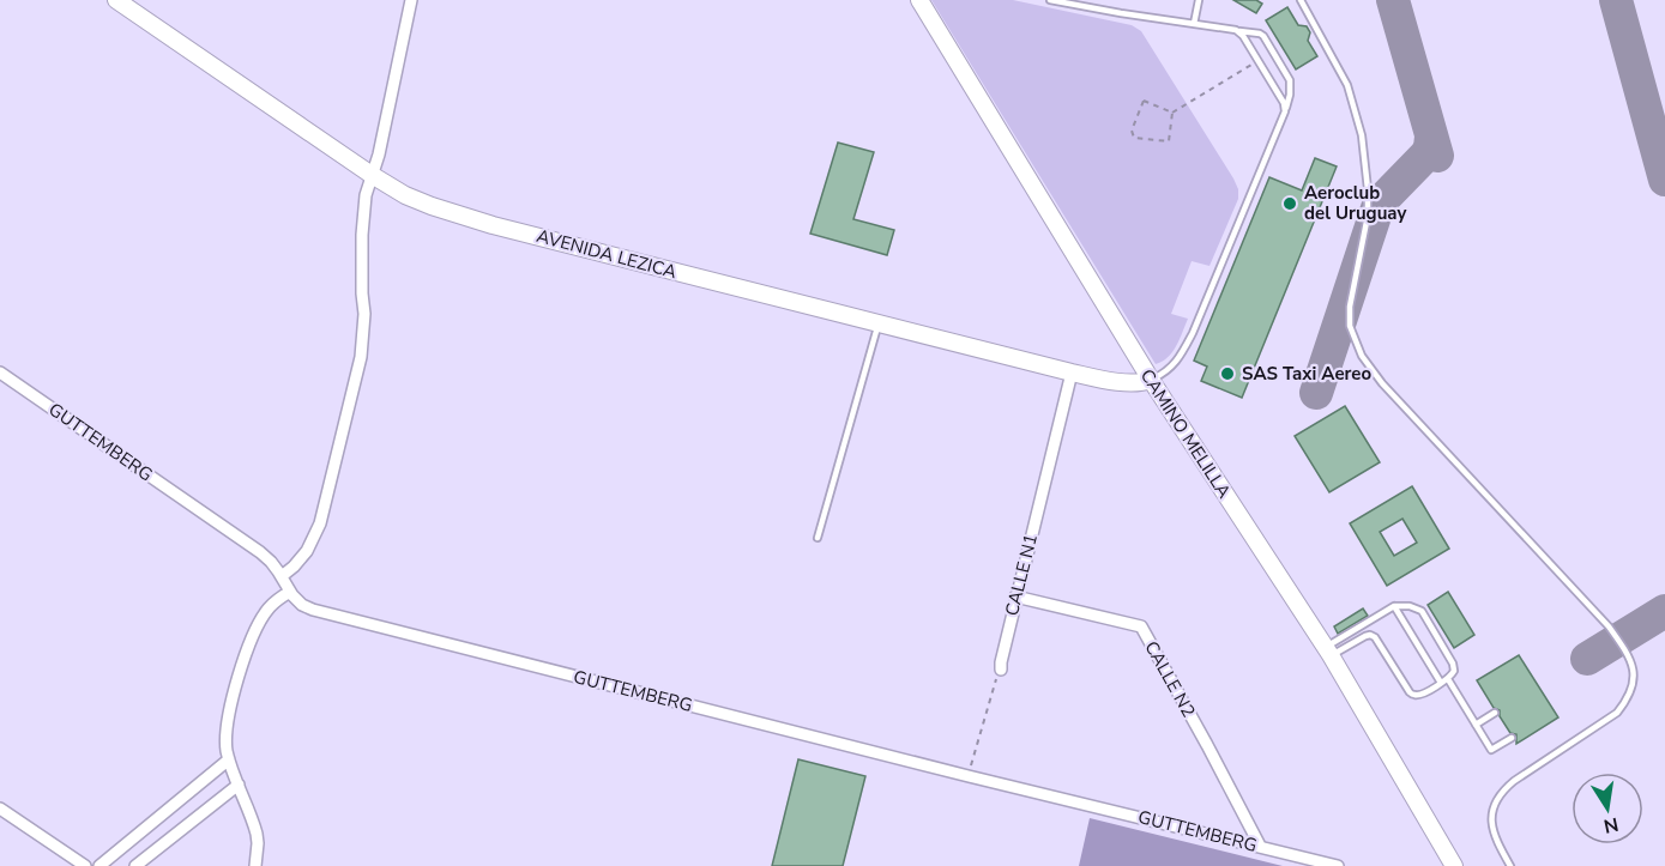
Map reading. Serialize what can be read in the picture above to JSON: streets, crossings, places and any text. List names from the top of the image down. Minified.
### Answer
{"streets":{"street":["AVENIDA LEZICA","CAMINO MELILLA","GUTTEMBERG","CALLE N1","CALLE N2"]},"crossings":[["AVENIDA LEZICA","CAMINO MELILLA"],["AVENIDA LEZICA","CALLE N1"],["GUTTEMBERG","CALLE N2"],["CALLE N1","CALLE N2"]],"places":["Aeroclub del Uruguay","SAS Taxi Aereo"],"north":"bottom"}
